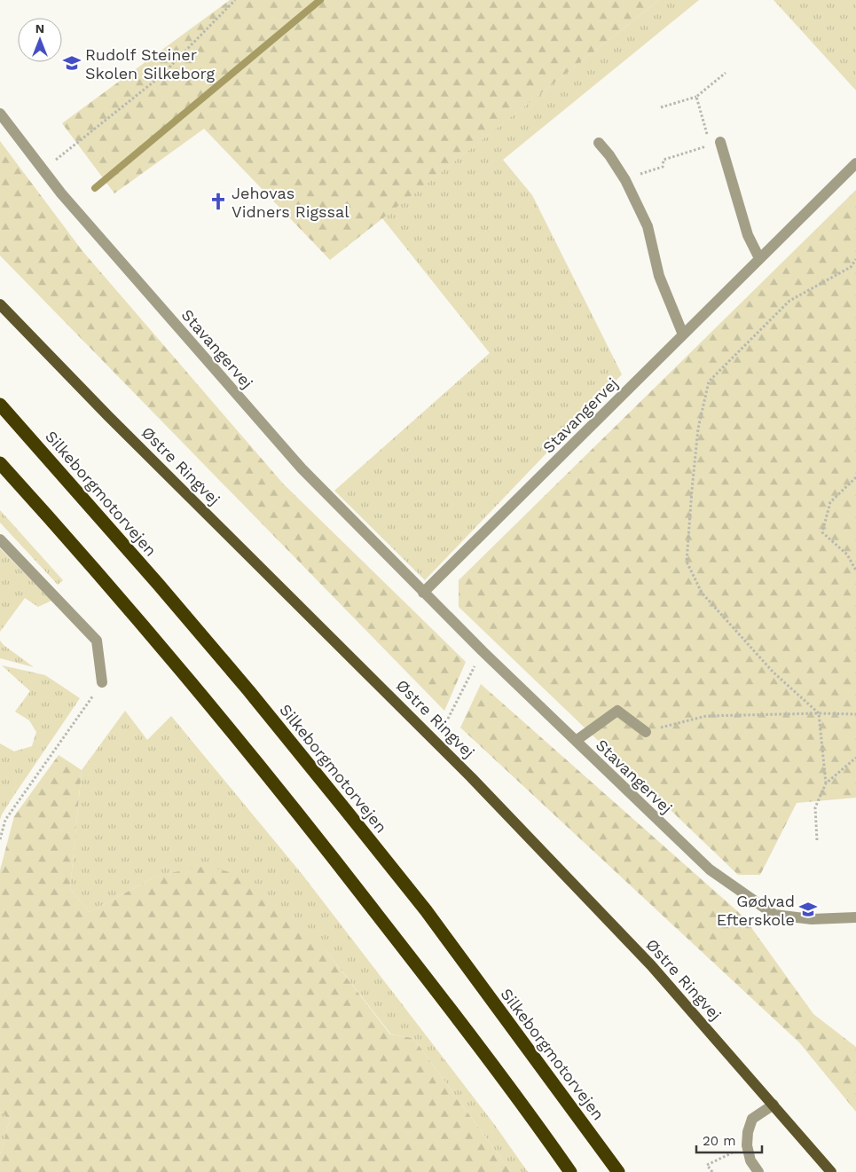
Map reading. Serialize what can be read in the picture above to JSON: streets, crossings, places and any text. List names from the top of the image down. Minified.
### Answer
{"streets":{"highway":["Silkeborgmotorvejen"],"main road":["Østre Ringvej"],"street":["Stavangervej"]},"places":{"school or university":["Rudolf Steiner Skolen Silkeborg","Gødvad Efterskole"],"church":["Jehovas Vidners Rigssal"]},"scale_bar":"20 m","north":"top"}
